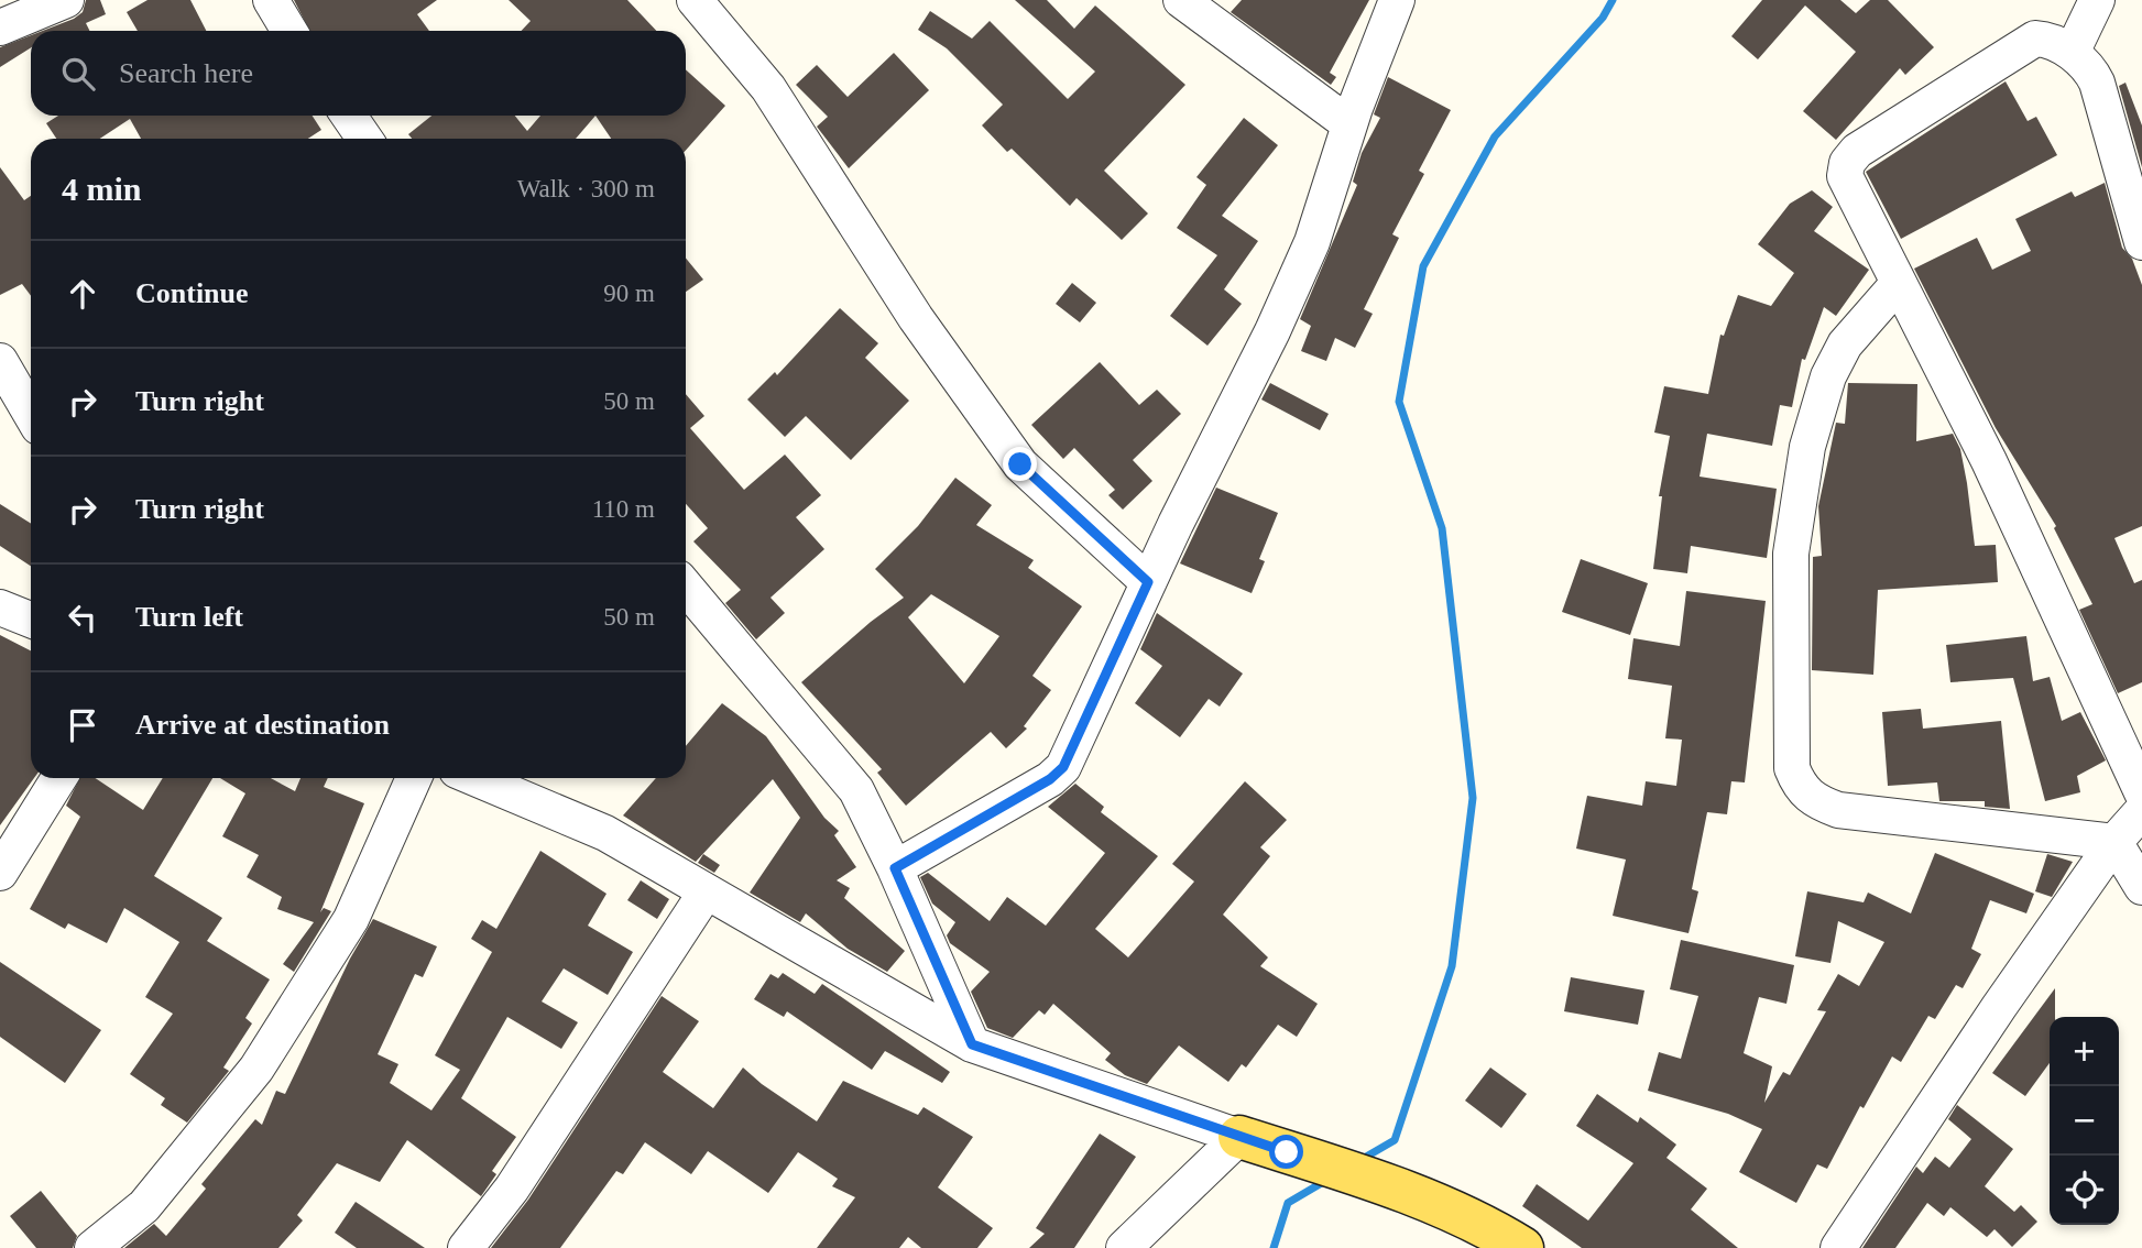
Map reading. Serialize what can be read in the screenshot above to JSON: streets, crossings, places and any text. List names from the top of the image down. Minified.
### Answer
{"page":{"search":"Search here","heading":["4 min","Walk · 300 m"],"list":[["Continue","90 m"],["Turn right","50 m"],["Turn right","110 m"],["Turn left","50 m"],"Arrive at destination"],"map_buttons":["+","−"]}}
